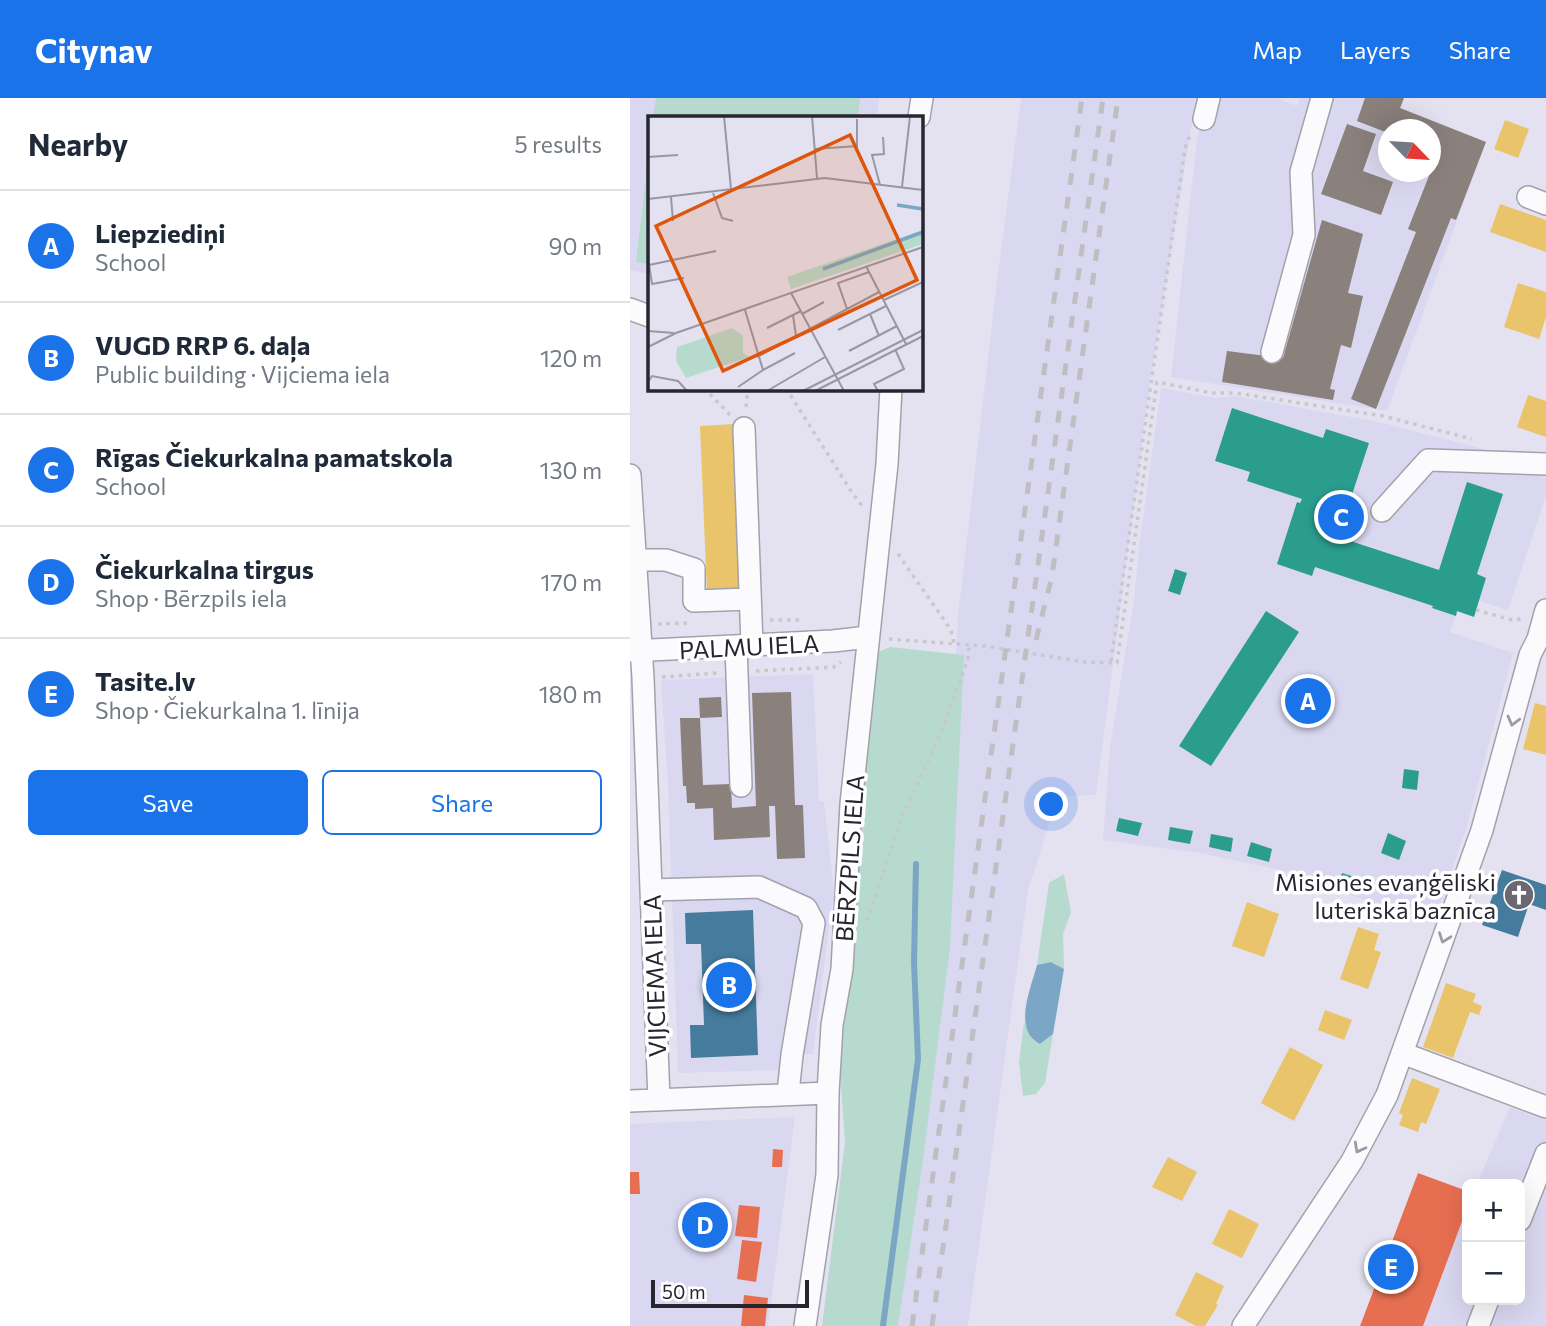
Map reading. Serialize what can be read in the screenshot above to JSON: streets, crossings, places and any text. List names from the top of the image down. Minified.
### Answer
{"streets":{"street":["PALMU IELA","BĒRZPILS IELA","VIJCIEMA IELA"]},"crossings":[["PALMU IELA","BĒRZPILS IELA"],["PALMU IELA","VIJCIEMA IELA"]],"places":{"church":["Misiones evaņģēliski luteriskā baznīca"]},"scale_bar":"50 m","north":"bottom right","page":{"header":"Citynav","nav":["Map","Layers","Share"],"heading":["Nearby","5 results"],"list":[{"mark":"A","name":"Liepziediņi","note":"School","value":"90 m"},{"mark":"B","name":"VUGD RRP 6. daļa","note":"Public building · Vijciema iela","value":"120 m"},{"mark":"C","name":"Rīgas Čiekurkalna pamatskola","note":"School","value":"130 m"},{"mark":"D","name":"Čiekurkalna tirgus","note":"Shop · Bērzpils iela","value":"170 m"},{"mark":"E","name":"Tasite.lv","note":"Shop · Čiekurkalna 1. līnija","value":"180 m"}],"pins":["C","A","B","D","E"],"buttons":["Save","Share"],"map_buttons":["+","−"],"scale":"50 m"}}
